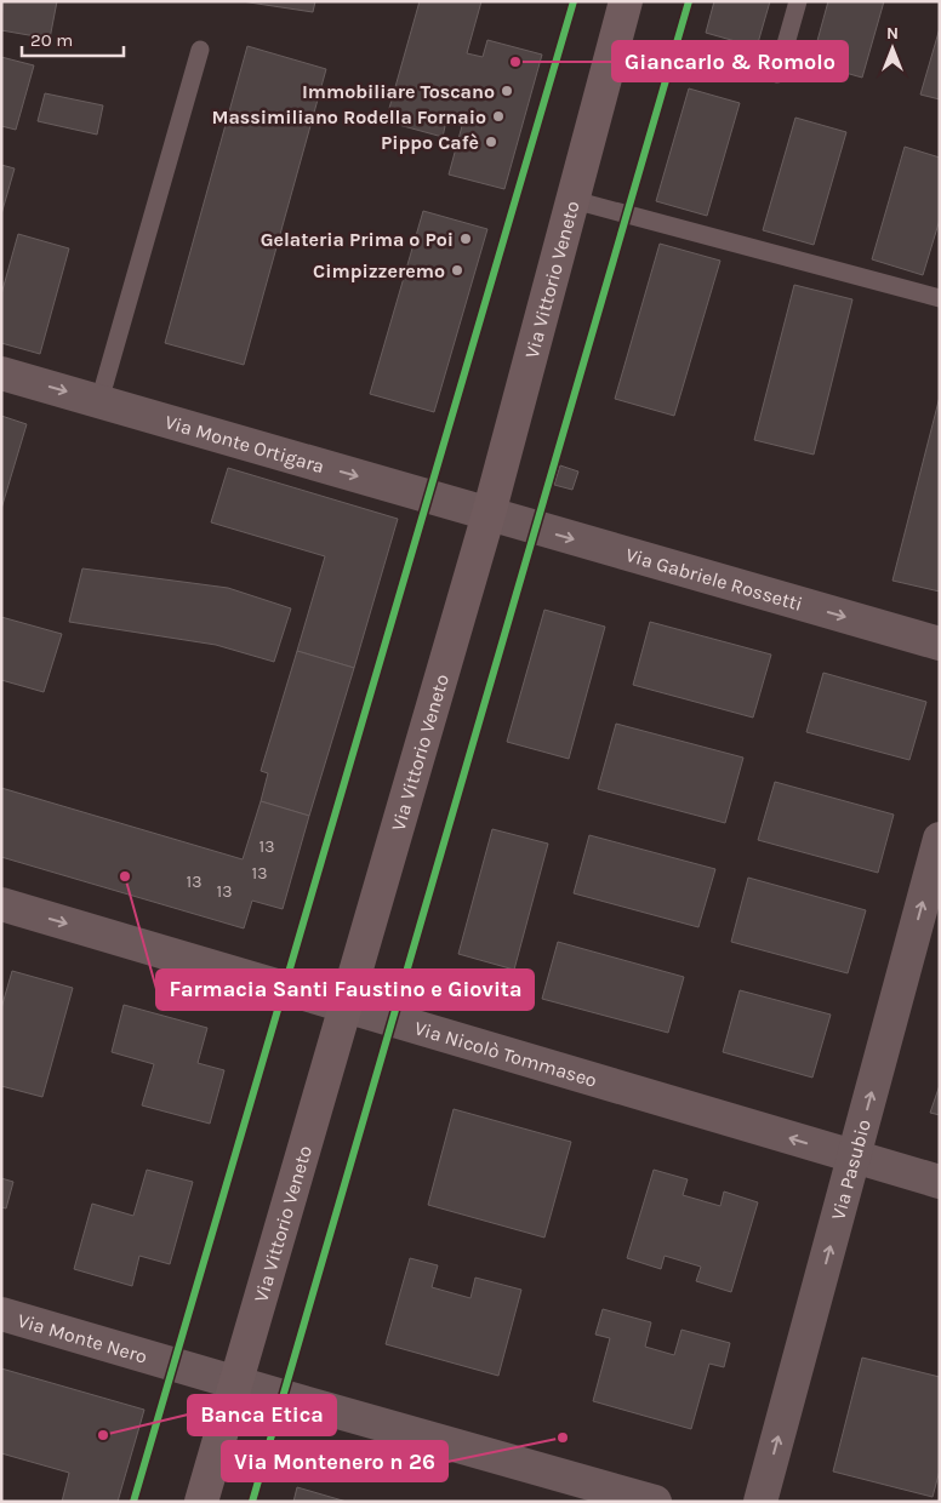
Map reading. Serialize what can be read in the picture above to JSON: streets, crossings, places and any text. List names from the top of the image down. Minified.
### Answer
{"streets":{"street":["Via Vittorio Veneto","Via Monte Ortigara","Via Gabriele Rossetti","Via Nicolò Tommaseo","Via Pasubio","Via Monte Nero"]},"crossings":[["Via Vittorio Veneto","Via Monte Ortigara"],["Via Vittorio Veneto","Via Gabriele Rossetti"],["Via Vittorio Veneto","Via Nicolò Tommaseo"],["Via Vittorio Veneto","Via Monte Nero"],["Via Monte Ortigara","Via Gabriele Rossetti"],["Via Nicolò Tommaseo","Via Pasubio"]],"one_way":["Via Monte Ortigara","Via Gabriele Rossetti","Via Pasubio"],"places":["Giancarlo & Romolo","Immobiliare Toscano","Massimiliano Rodella Fornaio","Pippo Cafè","Gelateria Prima o Poi","Cimpizzeremo","Farmacia Santi Faustino e Giovita","Banca Etica","Via Montenero n 26"],"house_numbers":["13","13","13","13"],"scale_bar":"20 m","north":"top"}
